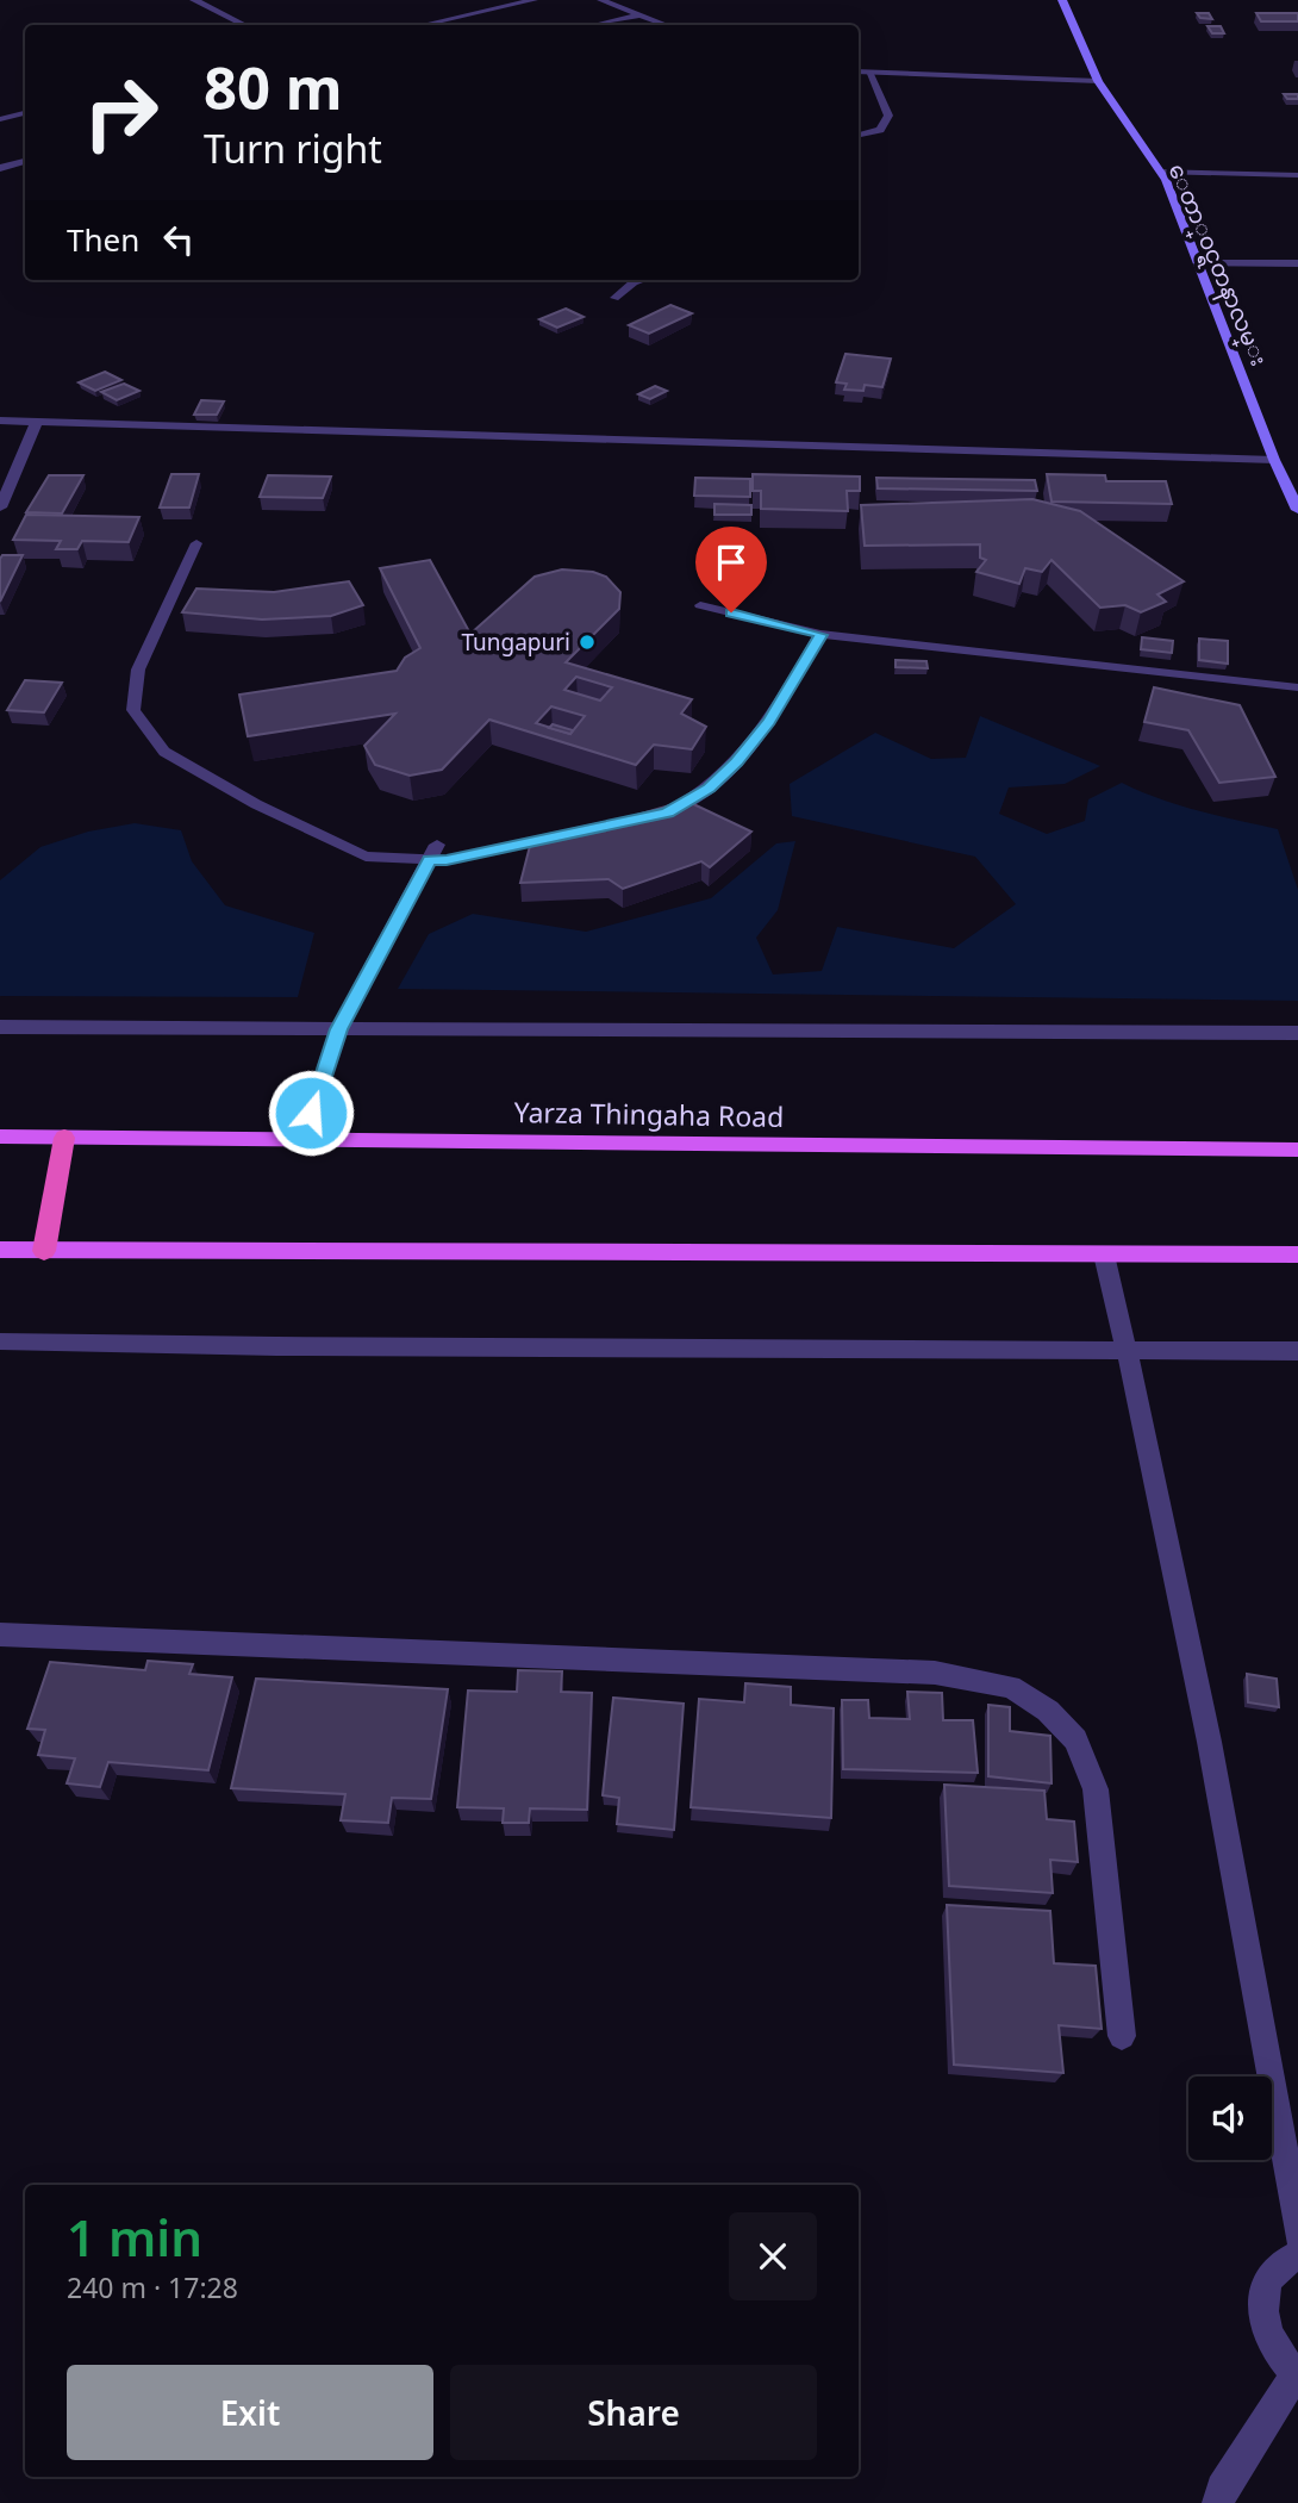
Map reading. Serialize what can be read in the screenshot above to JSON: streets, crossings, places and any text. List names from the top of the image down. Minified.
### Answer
{"streets":{"main road":["ေတာ္၀င္ရတနာလမ္း","Yarza Thingaha Road"]},"places":["Tungapuri"],"page":{"turn":["80 m","Turn right"],"then":"Then","heading":["1 min","240 m · 17:28"],"buttons":["Exit","Share"]}}
